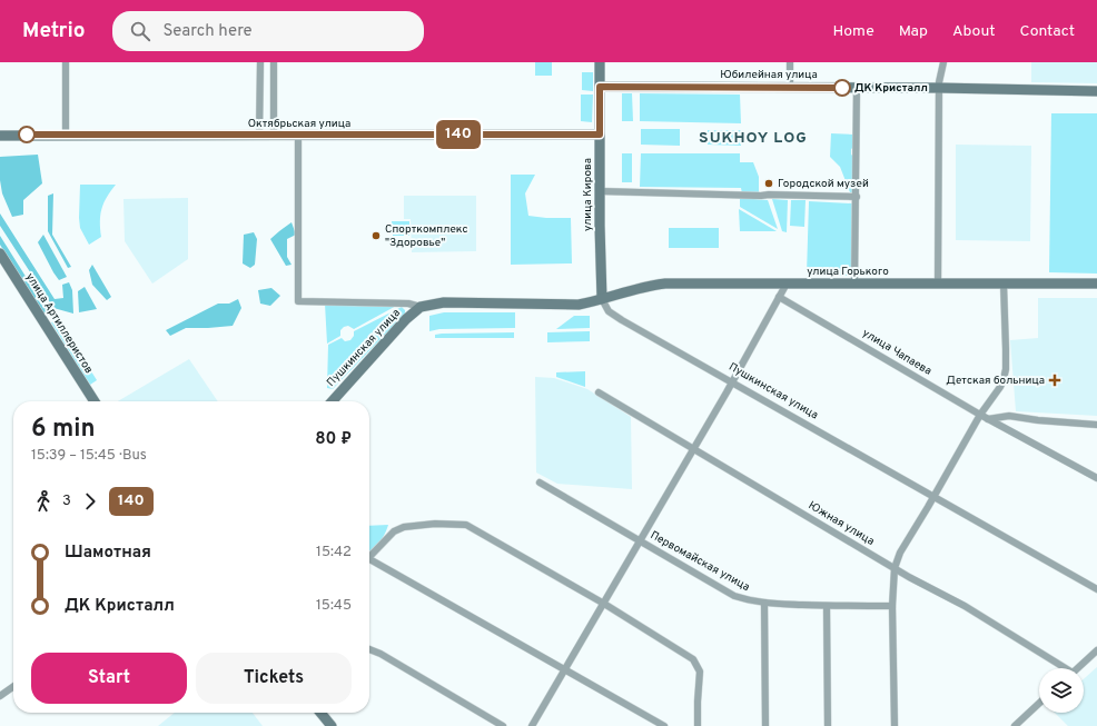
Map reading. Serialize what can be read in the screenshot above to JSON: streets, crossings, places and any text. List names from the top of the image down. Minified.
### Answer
{"streets":{"street":["Юбилейная улица","Октябрьская улица","улица Кирова","улица Горького","улица Артиллеристов","Пушкинская улица","улица Чапаева","Южная улица","Первомайская улица"]},"crossings":[["Юбилейная улица","улица Кирова"],["Октябрьская улица","улица Кирова"],["Октябрьская улица","Пушкинская улица"],["улица Кирова","улица Горького"],["улица Кирова","Пушкинская улица"],["улица Горького","Пушкинская улица"]],"districts":["SUKHOY LOG"],"places":{"other":["ДК Кристалл","Городской музей","Спорткомплекс \"Здоровье\""],"health":["Детская больница"]},"lines":["bus line 140"],"page":{"header":"Metrio","search":"Search here","nav":["Home","Map","About","Contact"],"on_map":"140","heading":["6 min","15:39 – 15:45 · Bus","80 ₽"],"legs":["3","140"],"list":[{"name":"Шамотная","value":"15:42"},{"name":"ДК Кристалл","value":"15:45"}],"buttons":["Start","Tickets"]}}
